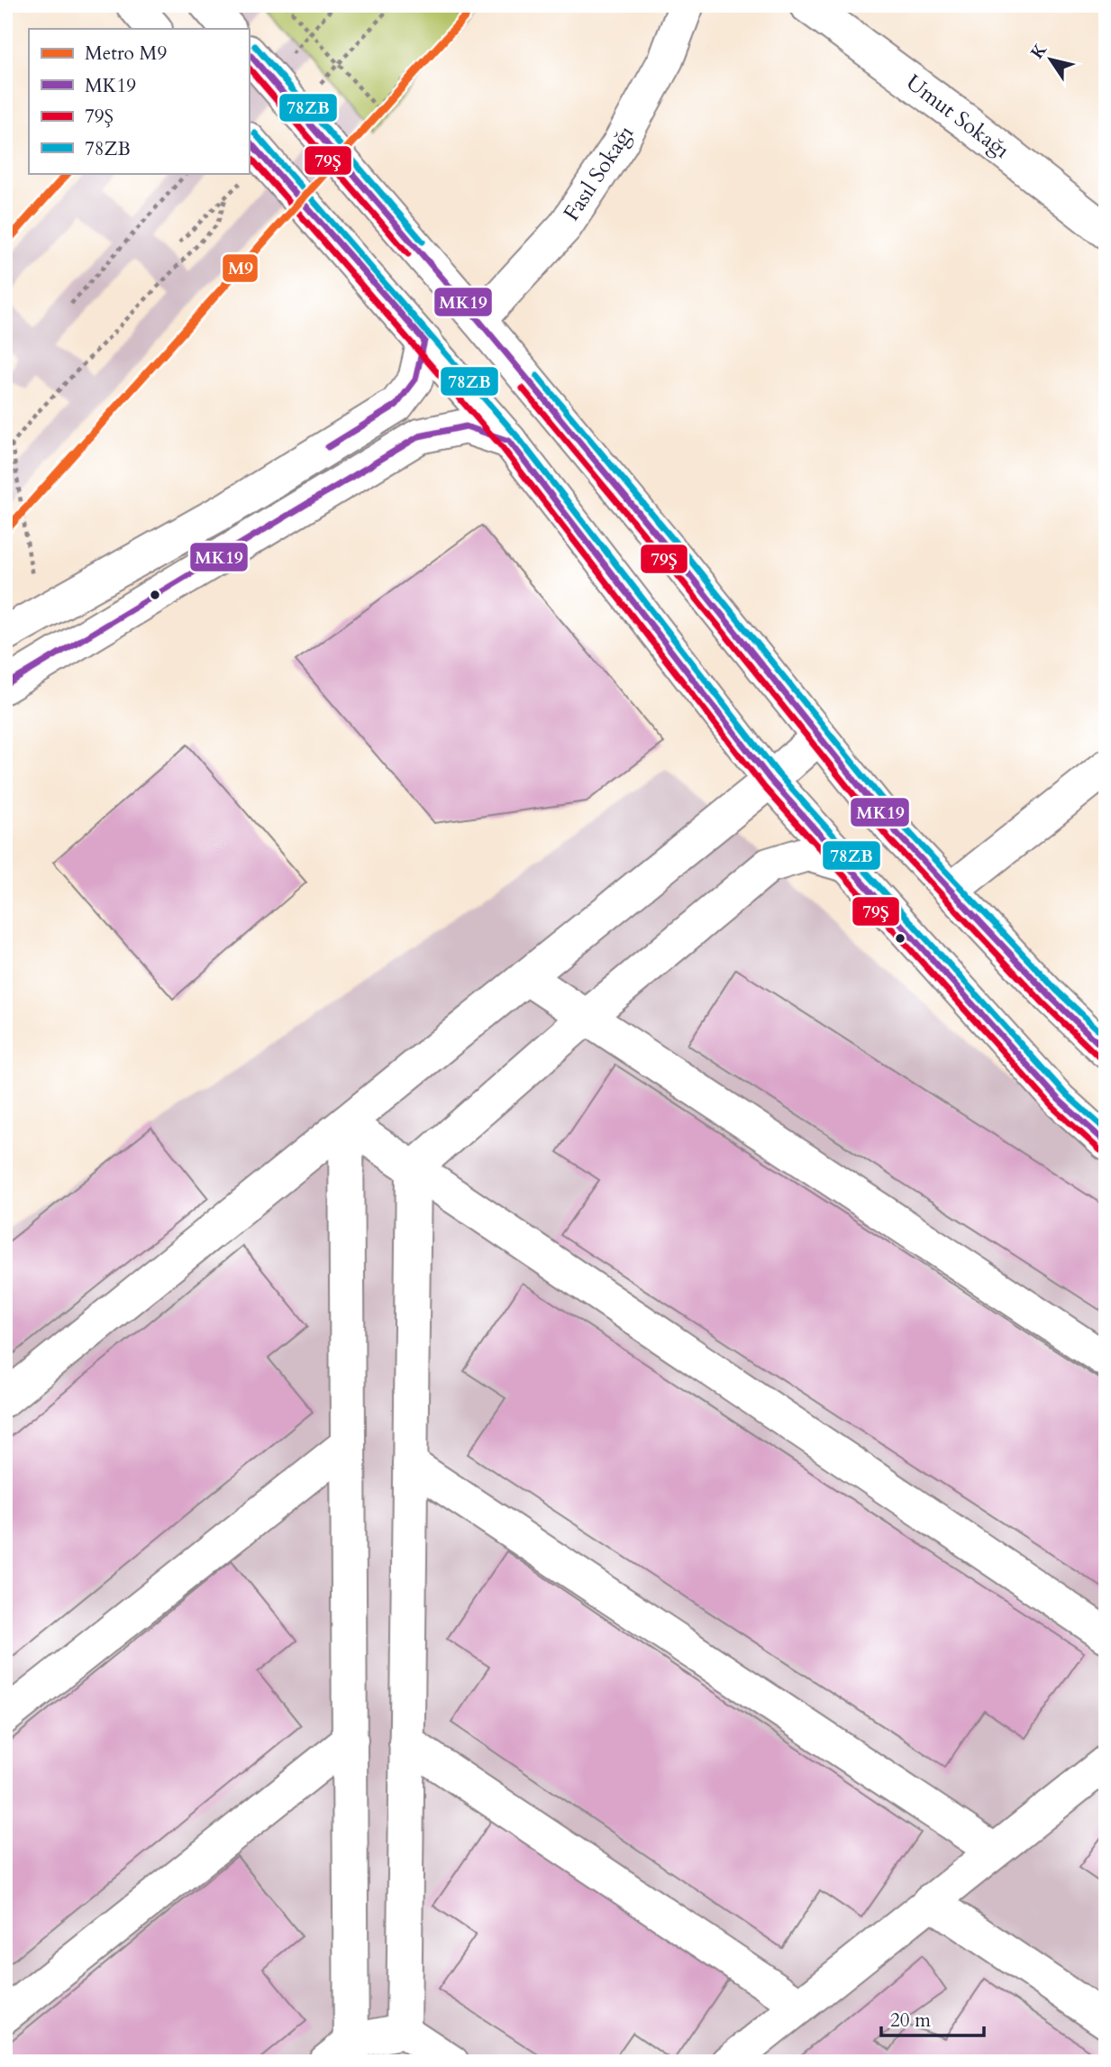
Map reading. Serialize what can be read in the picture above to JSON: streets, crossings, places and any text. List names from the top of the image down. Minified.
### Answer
{"streets":{"main road":["Umut Sokağı","Fasıl Sokağı"]},"lines":["metro line M9","transit line 78ZB","transit line MK19","transit line 79Ş"],"legend":["Metro M9","MK19","79Ş","78ZB"],"scale_bar":"20 m","north":"top left"}
